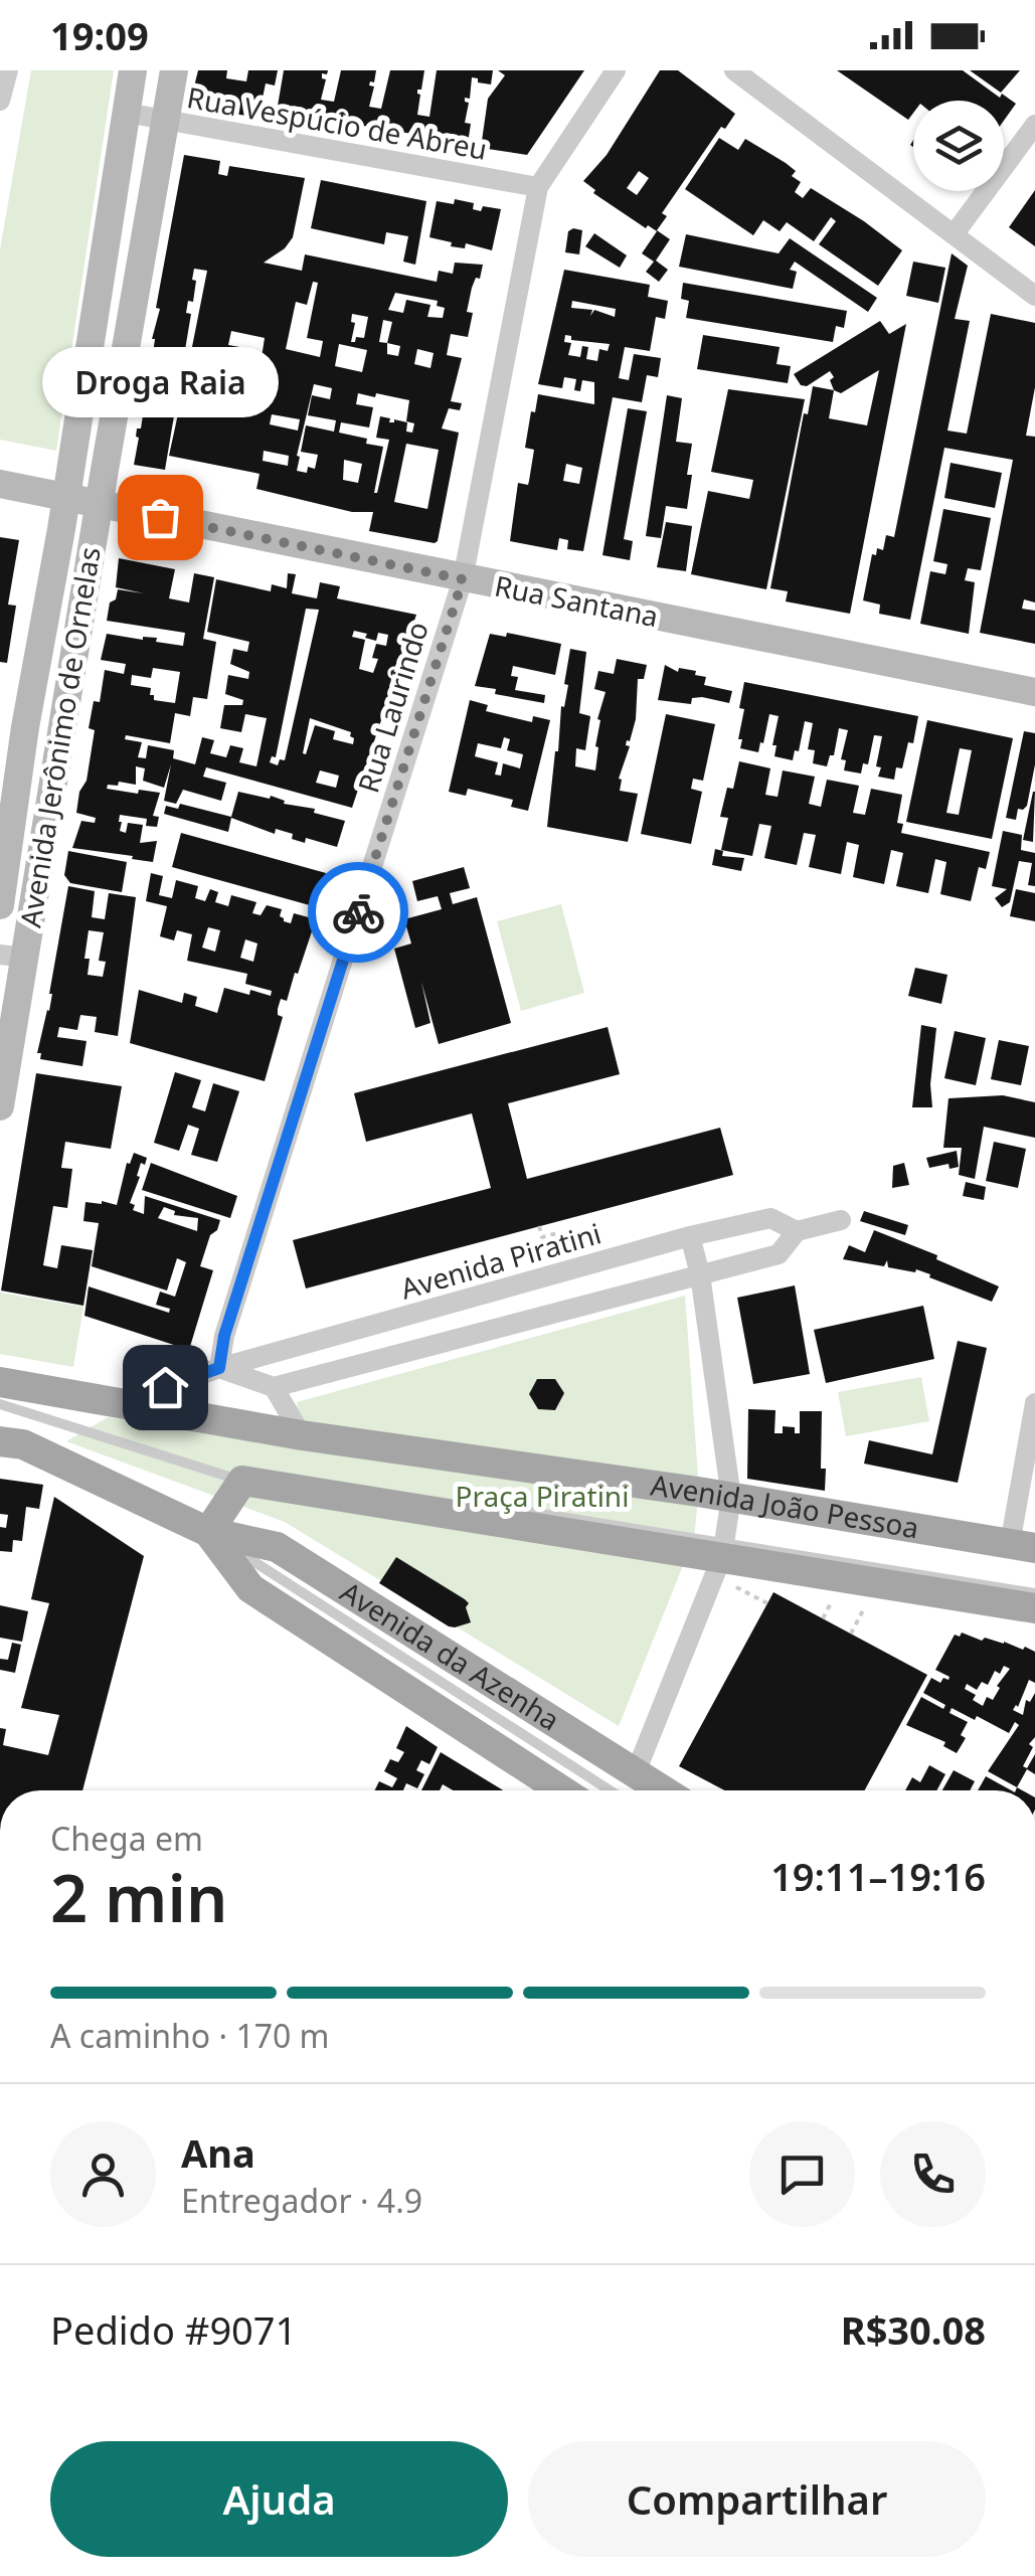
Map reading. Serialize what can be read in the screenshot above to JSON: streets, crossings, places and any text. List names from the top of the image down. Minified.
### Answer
{"streets":{"main road":["Avenida João Pessoa","Avenida da Azenha"],"street":["Rua Vespúcio de Abreu","Rua Santana","Rua Laurindo","Avenida Jerônimo de Ornelas","Avenida Piratini"]},"crossings":[["Rua Vespúcio de Abreu","Rua Laurindo"],["Rua Vespúcio de Abreu","Avenida Jerônimo de Ornelas"],["Rua Santana","Rua Laurindo"],["Rua Santana","Avenida Jerônimo de Ornelas"],["Rua Laurindo","Avenida Piratini"],["Avenida Piratini","Avenida João Pessoa"]],"parks":["Praça Piratini"],"places":["Droga Raia"],"page":{"status":"19:09","bubble":"Droga Raia","heading":["2 min","Chega em","19:11–19:16"],"panel":["Ana","Entregador · 4.9","Pedido #9071","R$30.08"],"bar":"A caminho · 170 m","buttons":["Ajuda","Compartilhar"]}}
